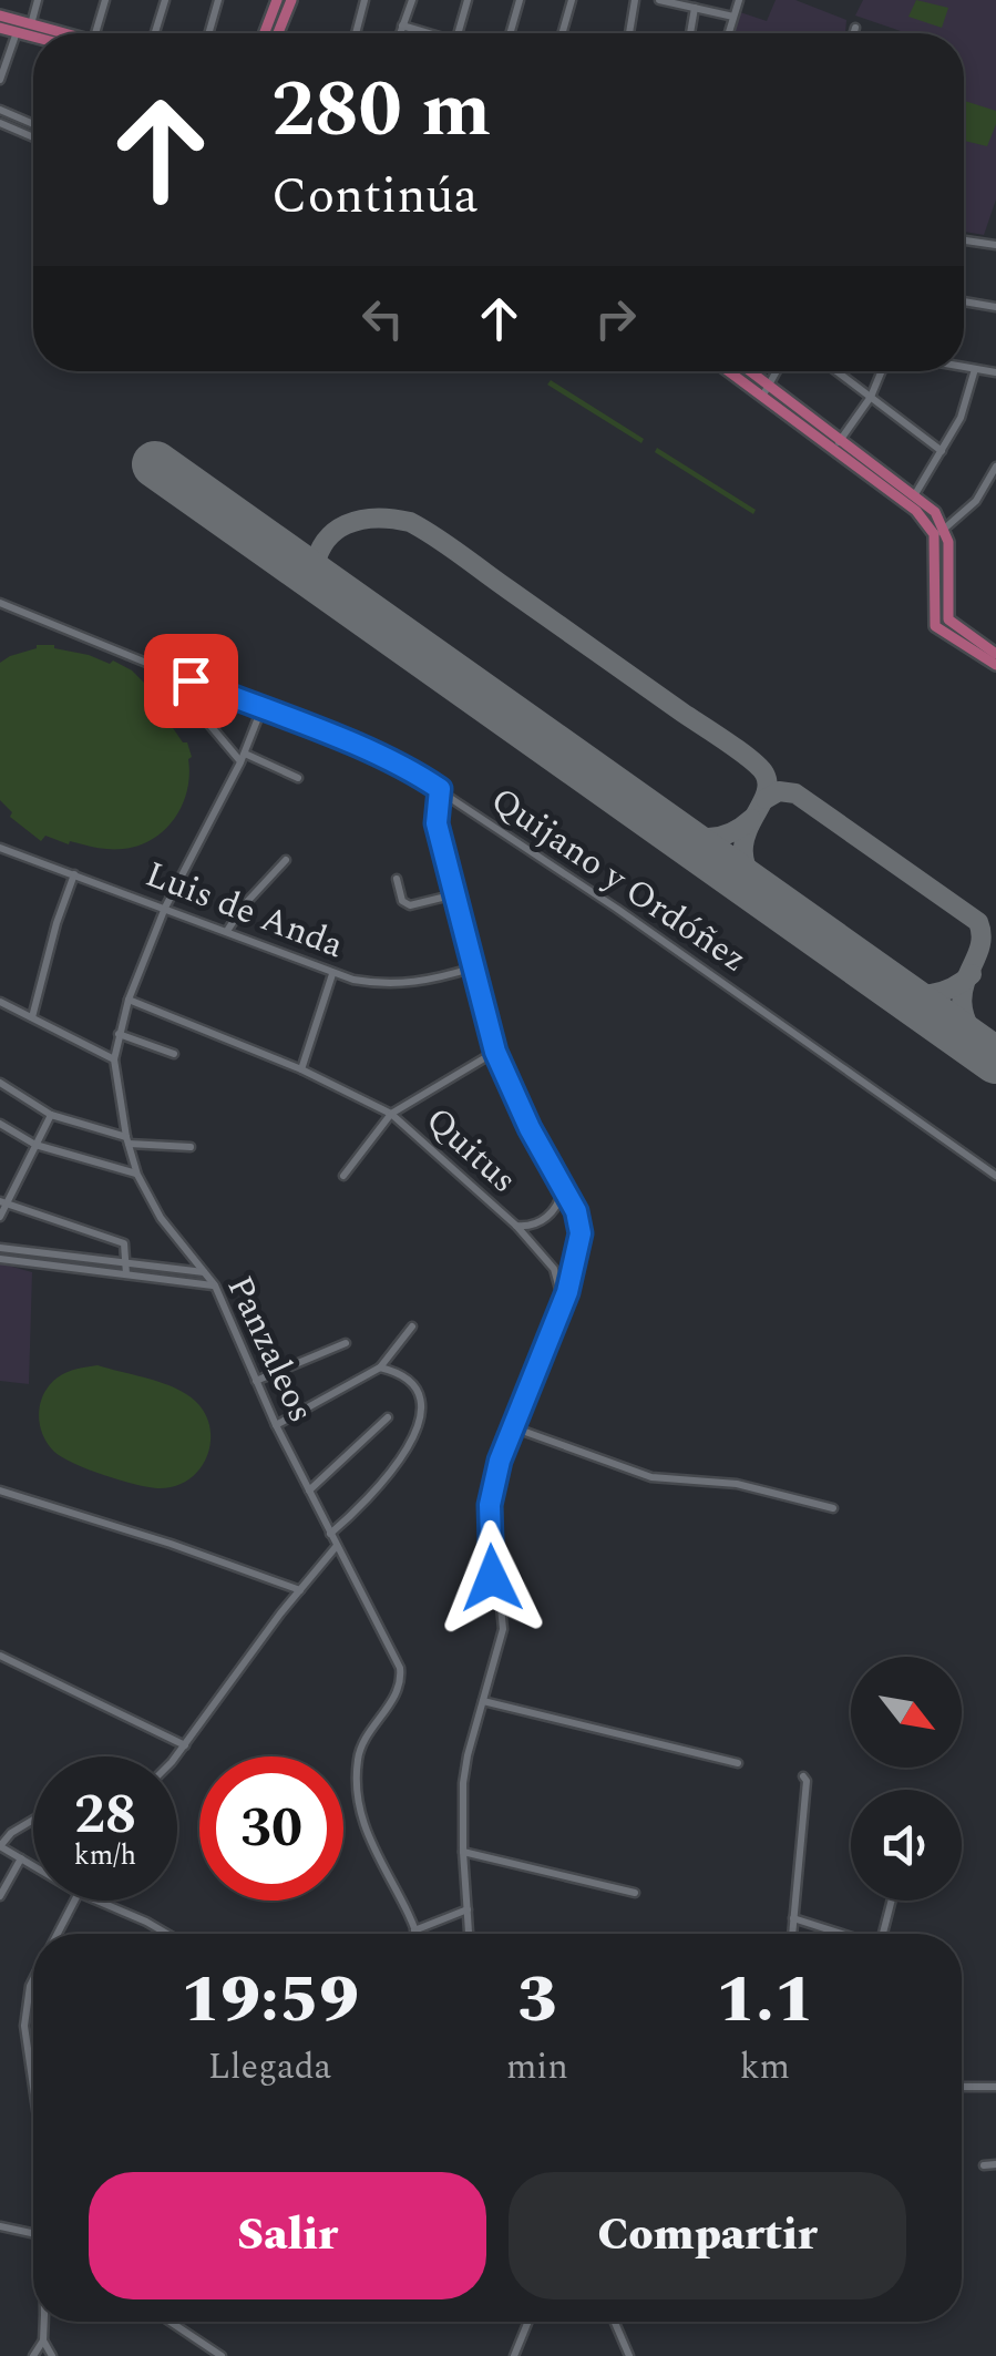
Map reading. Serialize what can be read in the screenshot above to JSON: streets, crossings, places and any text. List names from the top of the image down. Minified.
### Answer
{"streets":{"street":["Quijano y Ordóñez","Luis de Anda","Quitus","Panzaleos"]},"crossings":[["Quijano y Ordóñez","Panzaleos"],["Luis de Anda","Panzaleos"],["Quitus","Panzaleos"]],"north":"bottom right","page":{"turn":["280 m","Continúa"],"speed":"28 km/h","limit":"30","eta":["19:59","Llegada","3","min","1.1","km"],"buttons":["Salir","Compartir"]}}
